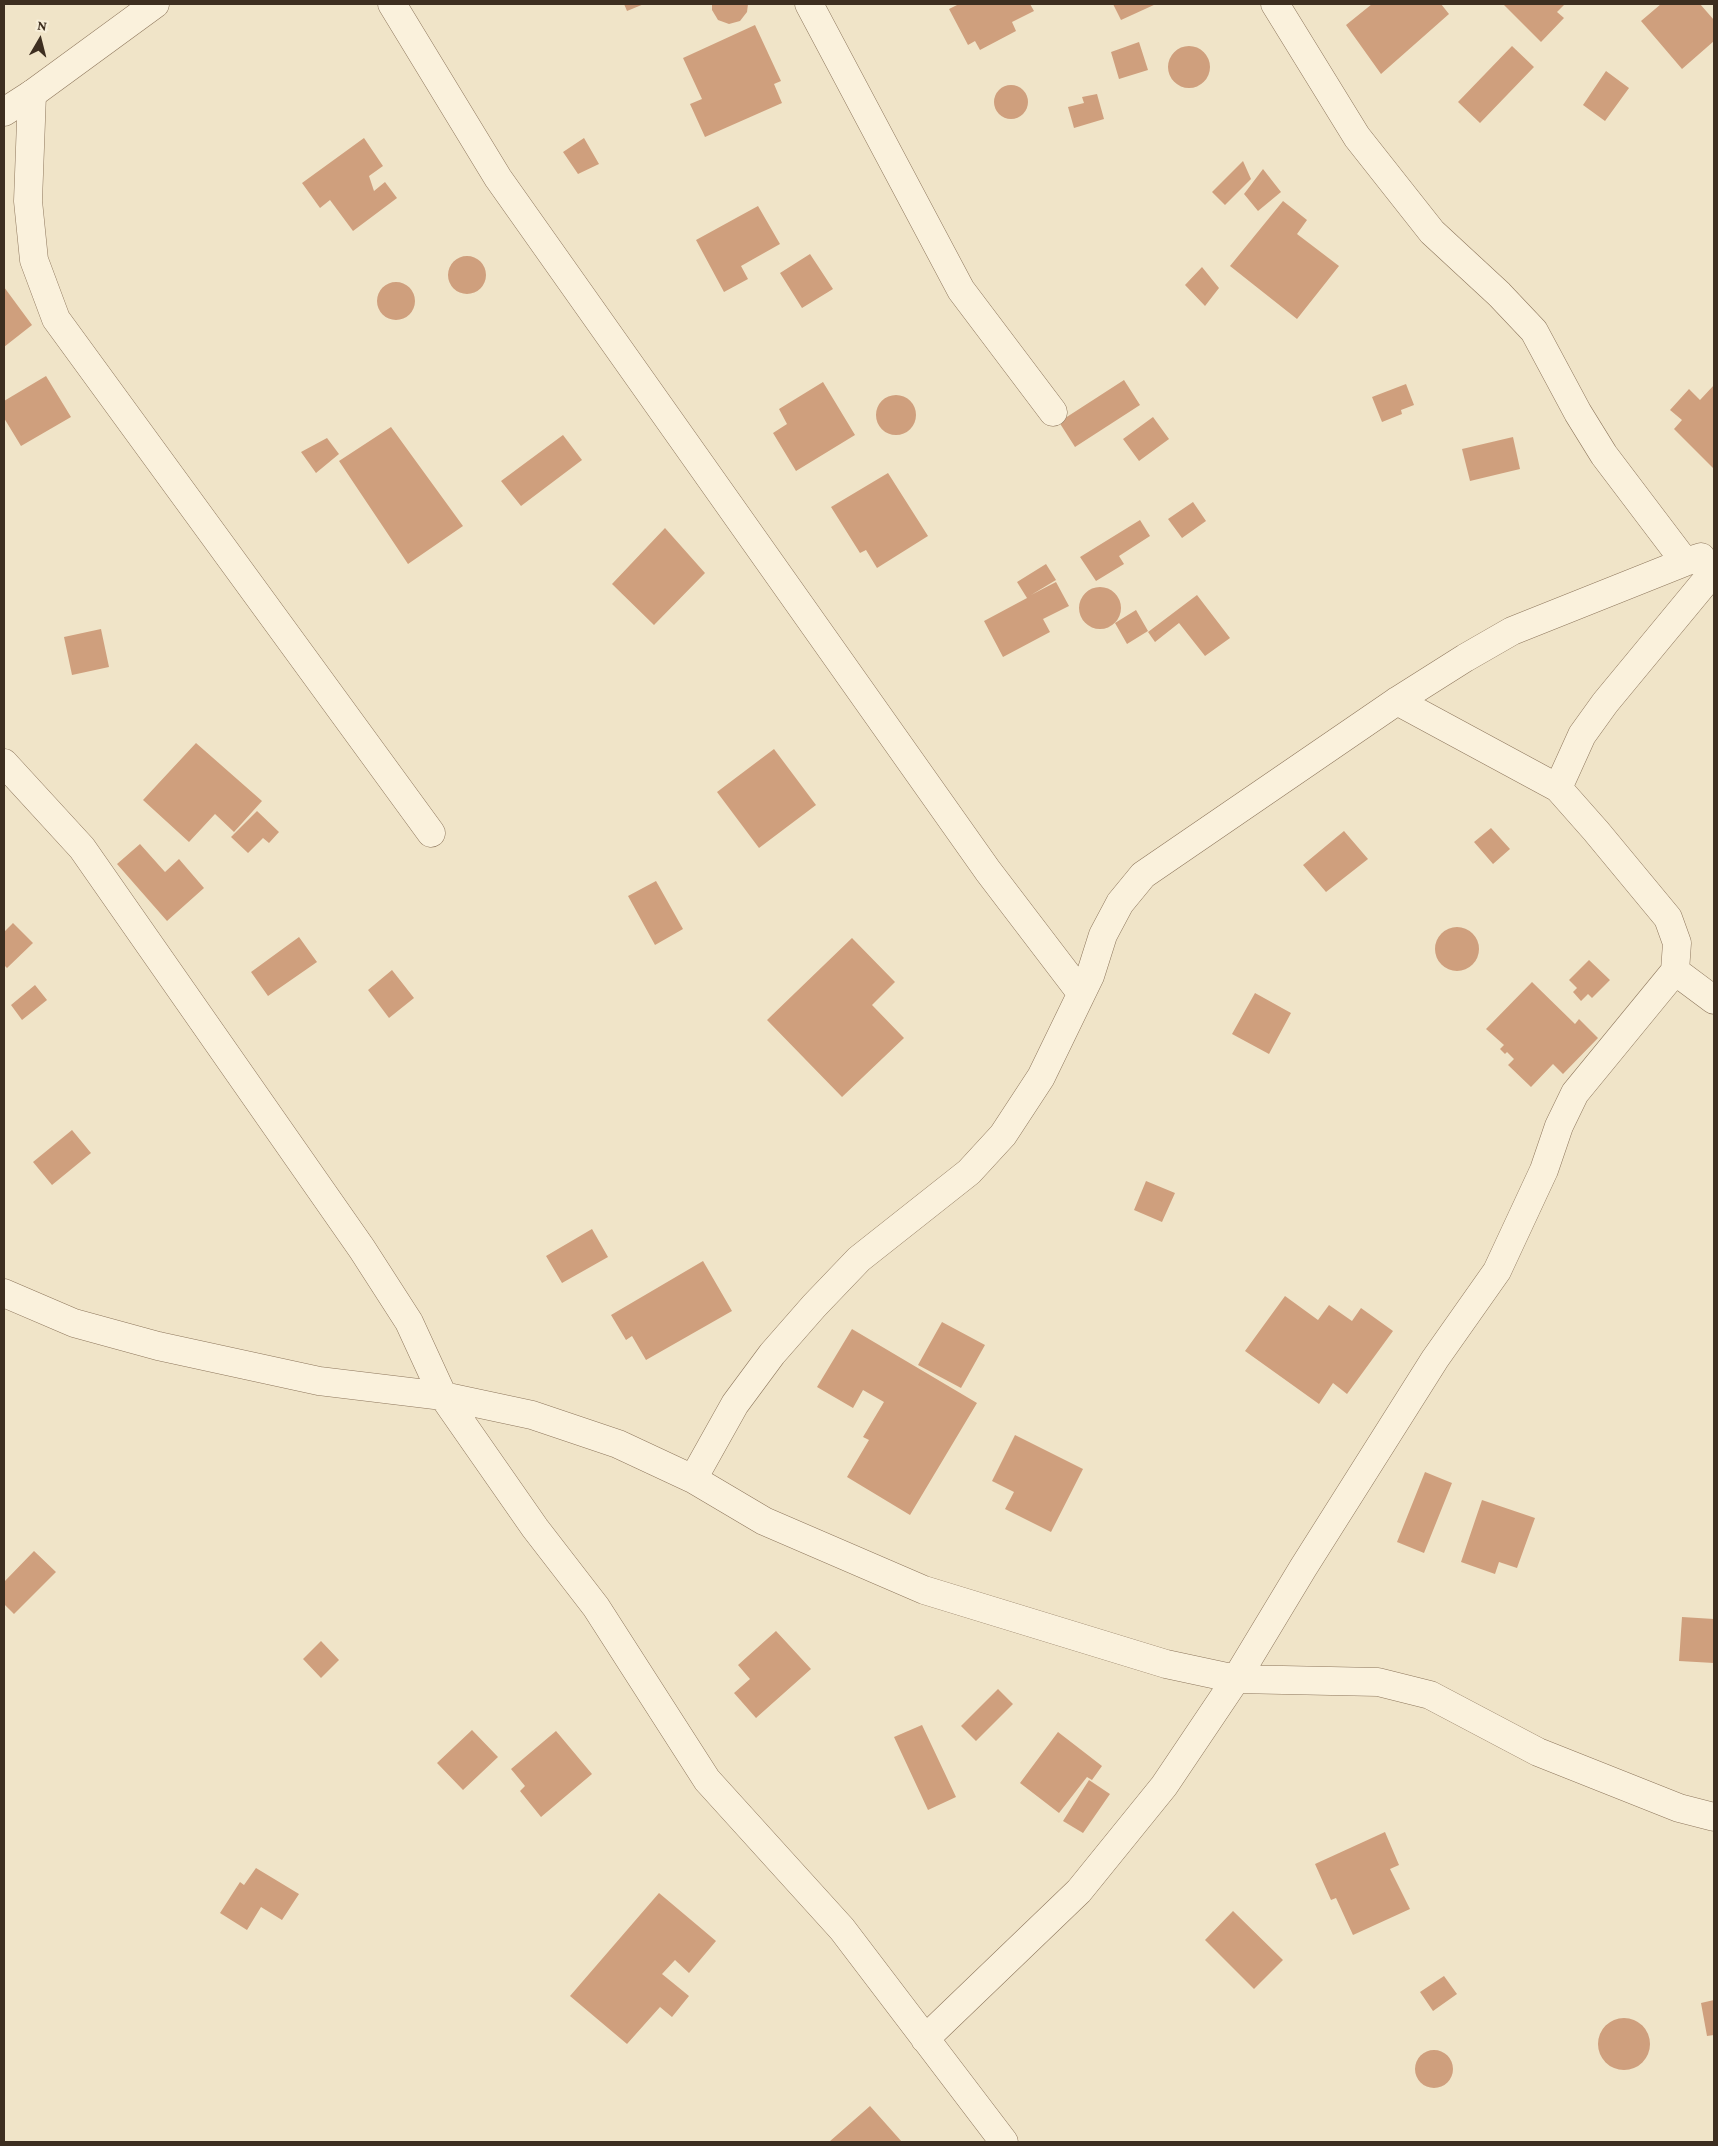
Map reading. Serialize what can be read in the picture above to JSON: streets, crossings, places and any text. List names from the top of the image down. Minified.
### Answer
{"north":"top"}
